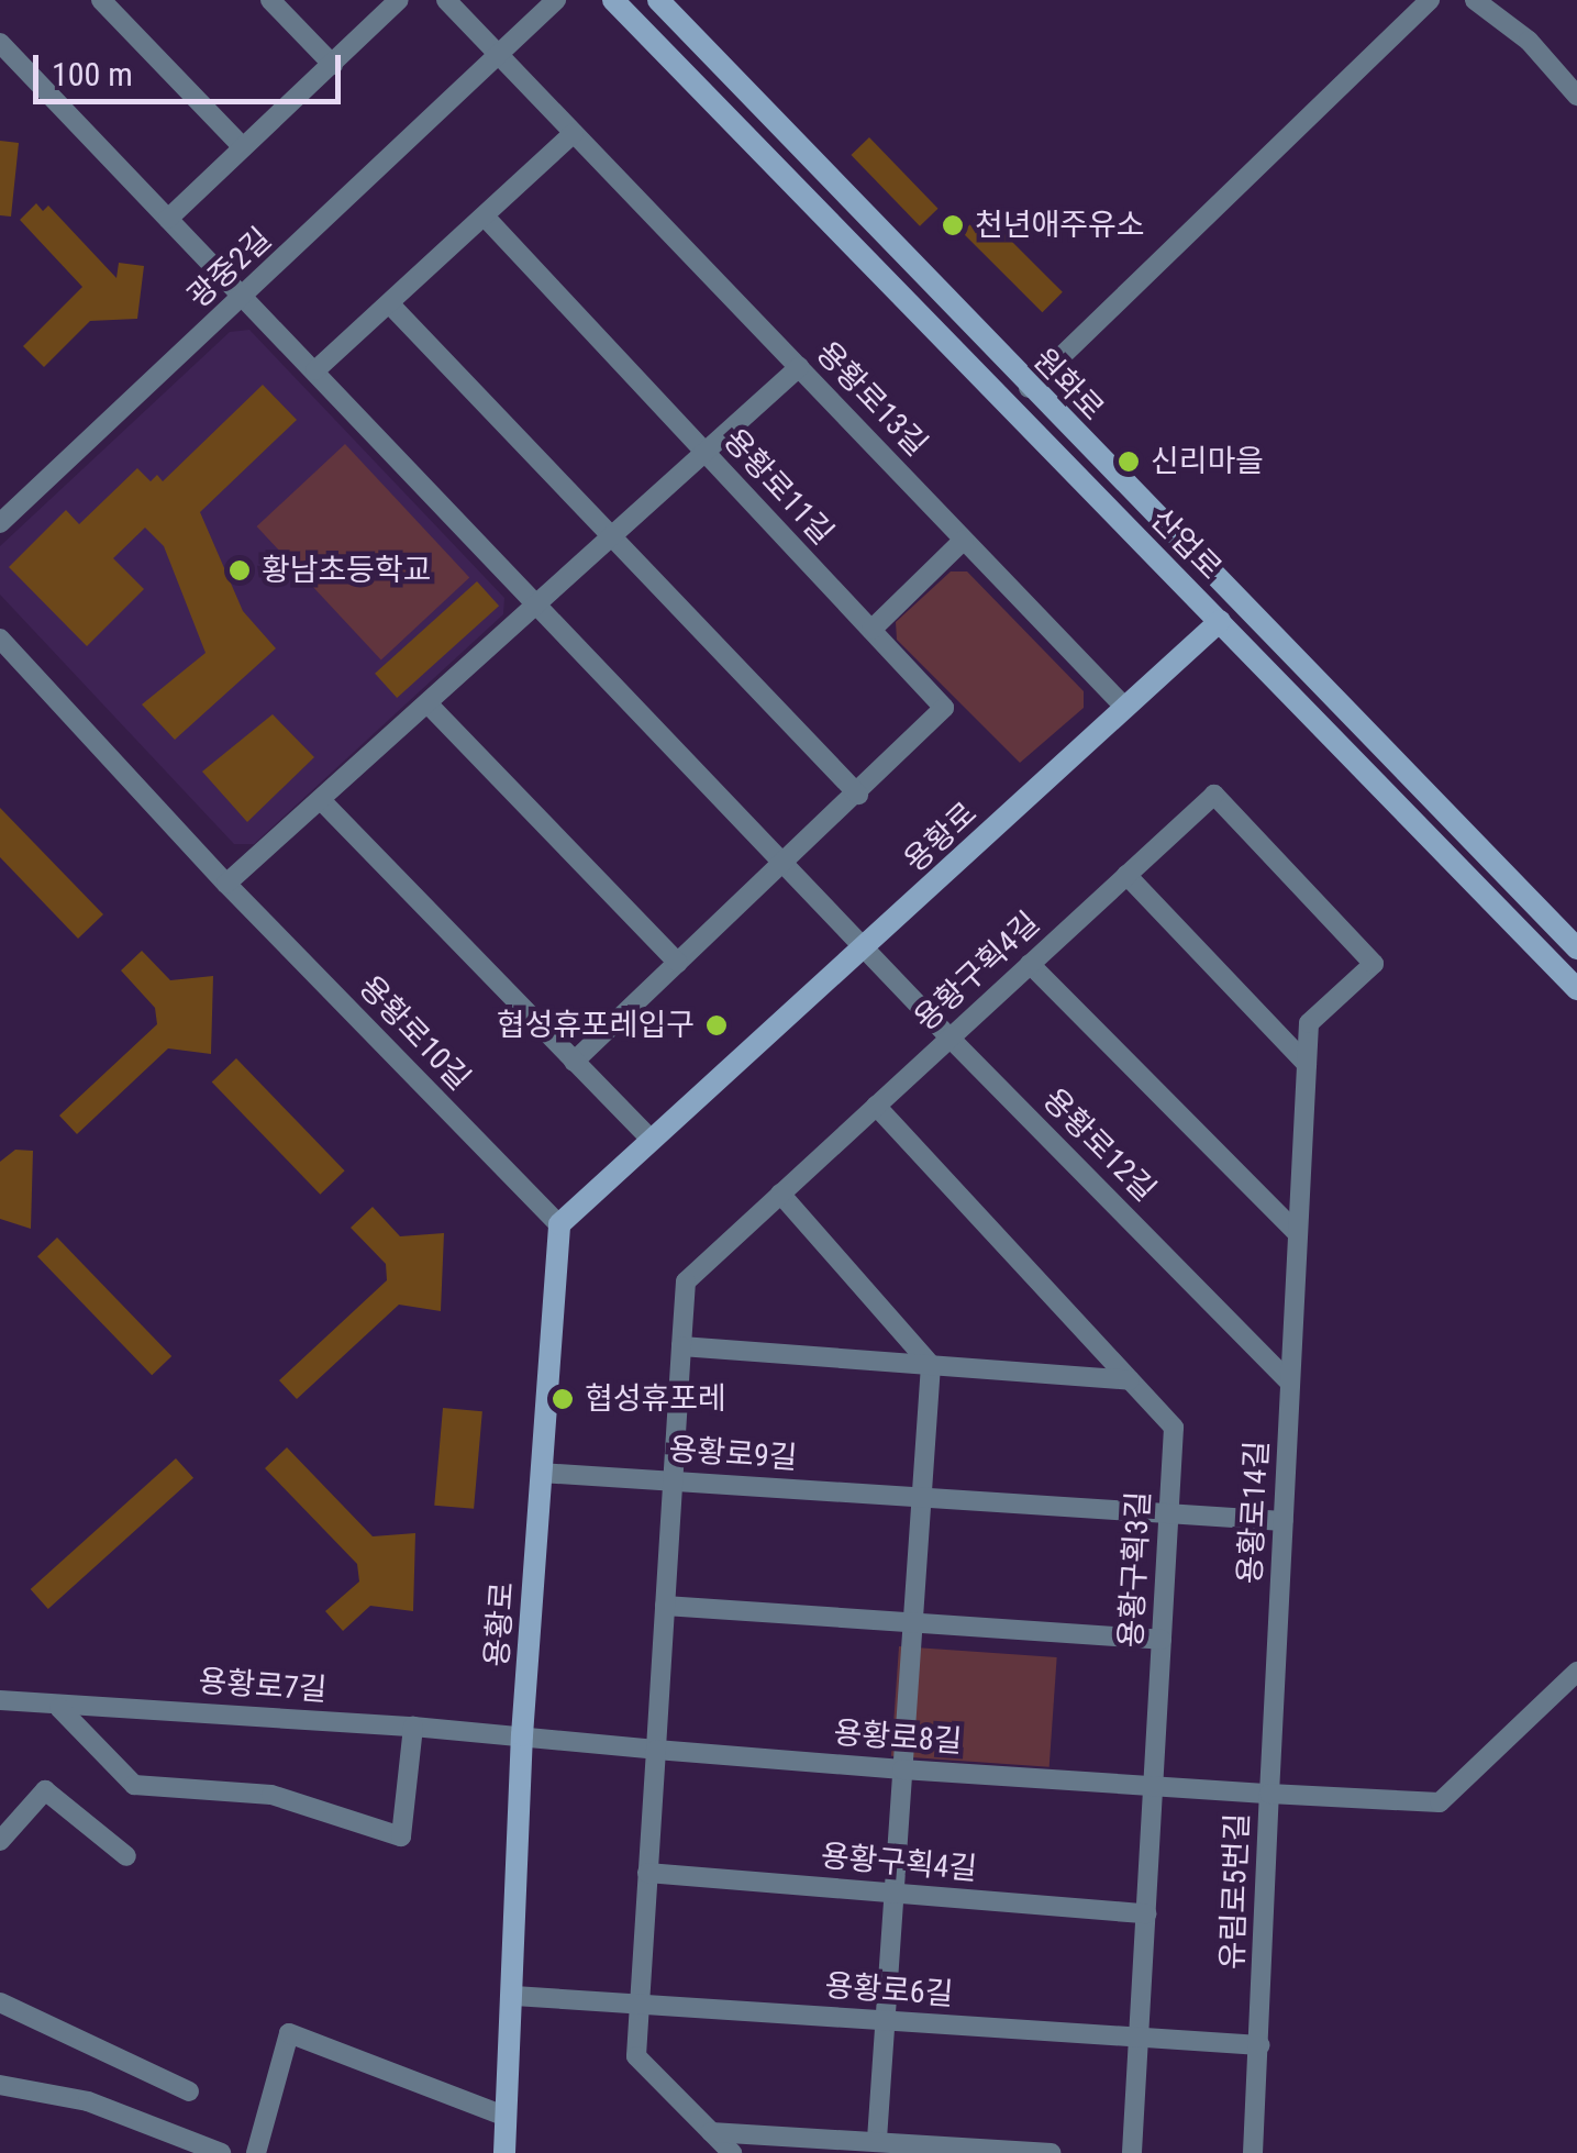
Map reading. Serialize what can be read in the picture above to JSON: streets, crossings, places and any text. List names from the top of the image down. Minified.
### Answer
{"streets":{"street":["광중2길","원화로","용황로13길","용황로11길","산업로","용황로","용황구획4길","용황로10길","용황로12길","용황로9길","용황로14길","용황구획3길","용황로7길","용황로8길","유림로5번길","용황로6길"]},"crossings":[["광중2길","용황로13길"],["용황로13길","용황로"],["산업로","용황로"],["용황로","용황로10길"],["용황로","용황로12길"],["용황로","용황로9길"],["용황로","용황로7길"],["용황로","용황로8길"],["용황로","용황로6길"],["용황구획4길","용황로12길"],["용황구획4길","용황로9길"],["용황구획4길","용황로14길"],["용황구획4길","용황구획3길"],["용황구획4길","용황로8길"],["용황구획4길","용황로6길"],["용황로12길","용황로14길"],["용황로9길","용황로14길"],["용황로9길","용황구획3길"],["용황로14길","용황로8길"],["용황로14길","유림로5번길"],["용황구획3길","용황로8길"],["용황구획3길","용황로6길"],["용황로7길","용황로8길"],["용황로8길","유림로5번길"],["유림로5번길","용황로6길"]],"places":["천년애주유소","신리마을","황남초등학교","협성휴포레입구","협성휴포레"],"scale_bar":"100 m"}
